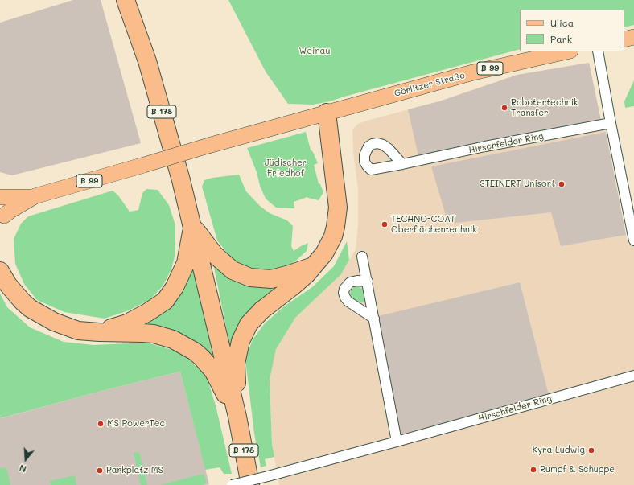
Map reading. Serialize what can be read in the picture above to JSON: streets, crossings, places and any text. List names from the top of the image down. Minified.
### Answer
{"streets":{"highway":["B 178"],"main road":["B 99","Görlitzer Straße"],"street":["Hirschfelder Ring"]},"crossings":[["B 99","Görlitzer Straße"]],"parks":["Weinau","Jüdischer Friedhof"],"places":["Robotertechnik Transfer","STEINERT Unisort","TECHNO-COAT Oberflächentechnik","MS PowerTec","Kyra Ludwig","Rumpf & Schuppe","Parkplatz MS"],"legend":["Ulica","Park"],"north":"bottom"}
